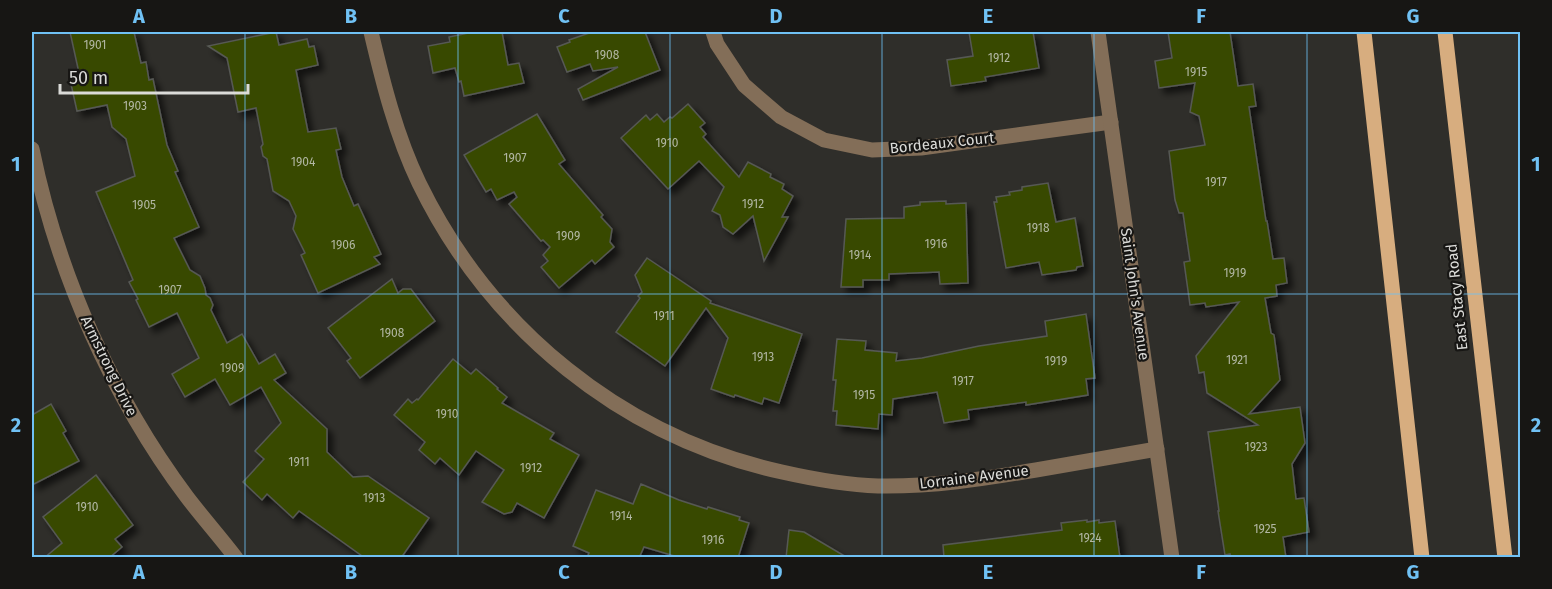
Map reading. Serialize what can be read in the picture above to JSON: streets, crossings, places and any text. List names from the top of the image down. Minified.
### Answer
{"streets":{"main road":["East Stacy Road"],"street":["Bordeaux Court","Saint John's Avenue","Armstrong Drive","Lorraine Avenue"]},"crossings":[["Bordeaux Court","Saint John's Avenue"],["Saint John's Avenue","Lorraine Avenue"]],"house_numbers":["1901","1908","1912","1915","1903","1910","1907","1904","1917","1912","1905","1918","1909","1916","1906","1914","1919","1907","1911","1908","1913","1921","1919","1909","1917","1915","1910","1923","1911","1912","1913","1910","1914","1925","1924","1916"],"scale_bar":"50 m","grid":{"columns":["A","B","C","D","E","F","G"],"rows":["1","2"]}}
